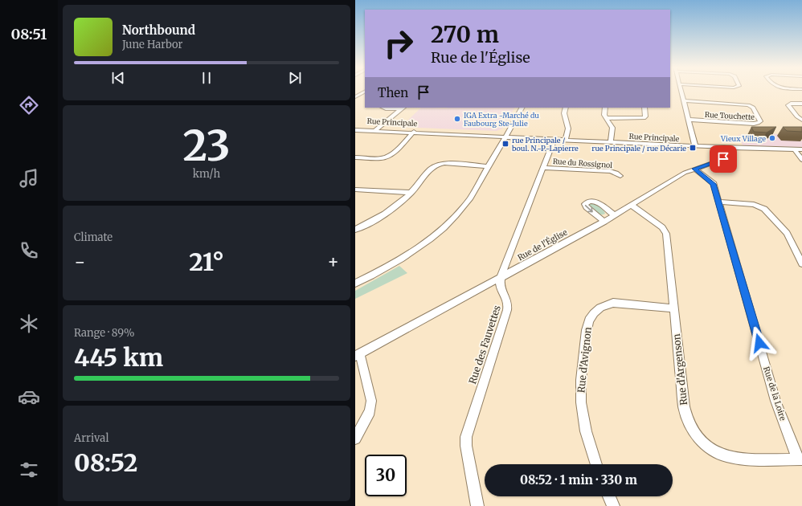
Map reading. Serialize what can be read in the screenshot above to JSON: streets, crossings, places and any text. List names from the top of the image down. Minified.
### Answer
{"streets":{"street":["Rue Touchette","Rue Principale","Rue du Rossignol","Rue de l'Église","Rue des Fauvettes","Rue d'Avignon","Rue d'Argenson","Rue de la Loire"]},"crossings":[["Rue Principale","Rue de l'Église"],["Rue de l'Église","Rue des Fauvettes"],["Rue de l'Église","Rue d'Argenson"],["Rue de l'Église","Rue de la Loire"],["Rue d'Avignon","Rue d'Argenson"],["Rue d'Argenson","Rue de la Loire"]],"places":{"other":["IGA Extra -Marché du Faubourg Ste-Julie","Vieux Village"],"transit":["rue Principale / boul. N.-P.-Lapierre","rue Principale / rue Décarie"]},"page":{"tabs":"08:51","turn":["270 m","Rue de l'Église"],"song":["Northbound","June Harbor"],"then":"Then","tile":[["23","km/h"],"Climate",["Range · 89%","445 km"],["Arrival","08:52"]],"heat":["−","21°","+"],"limit":"30","trip":"08:52 · 1 min · 330 m"}}
